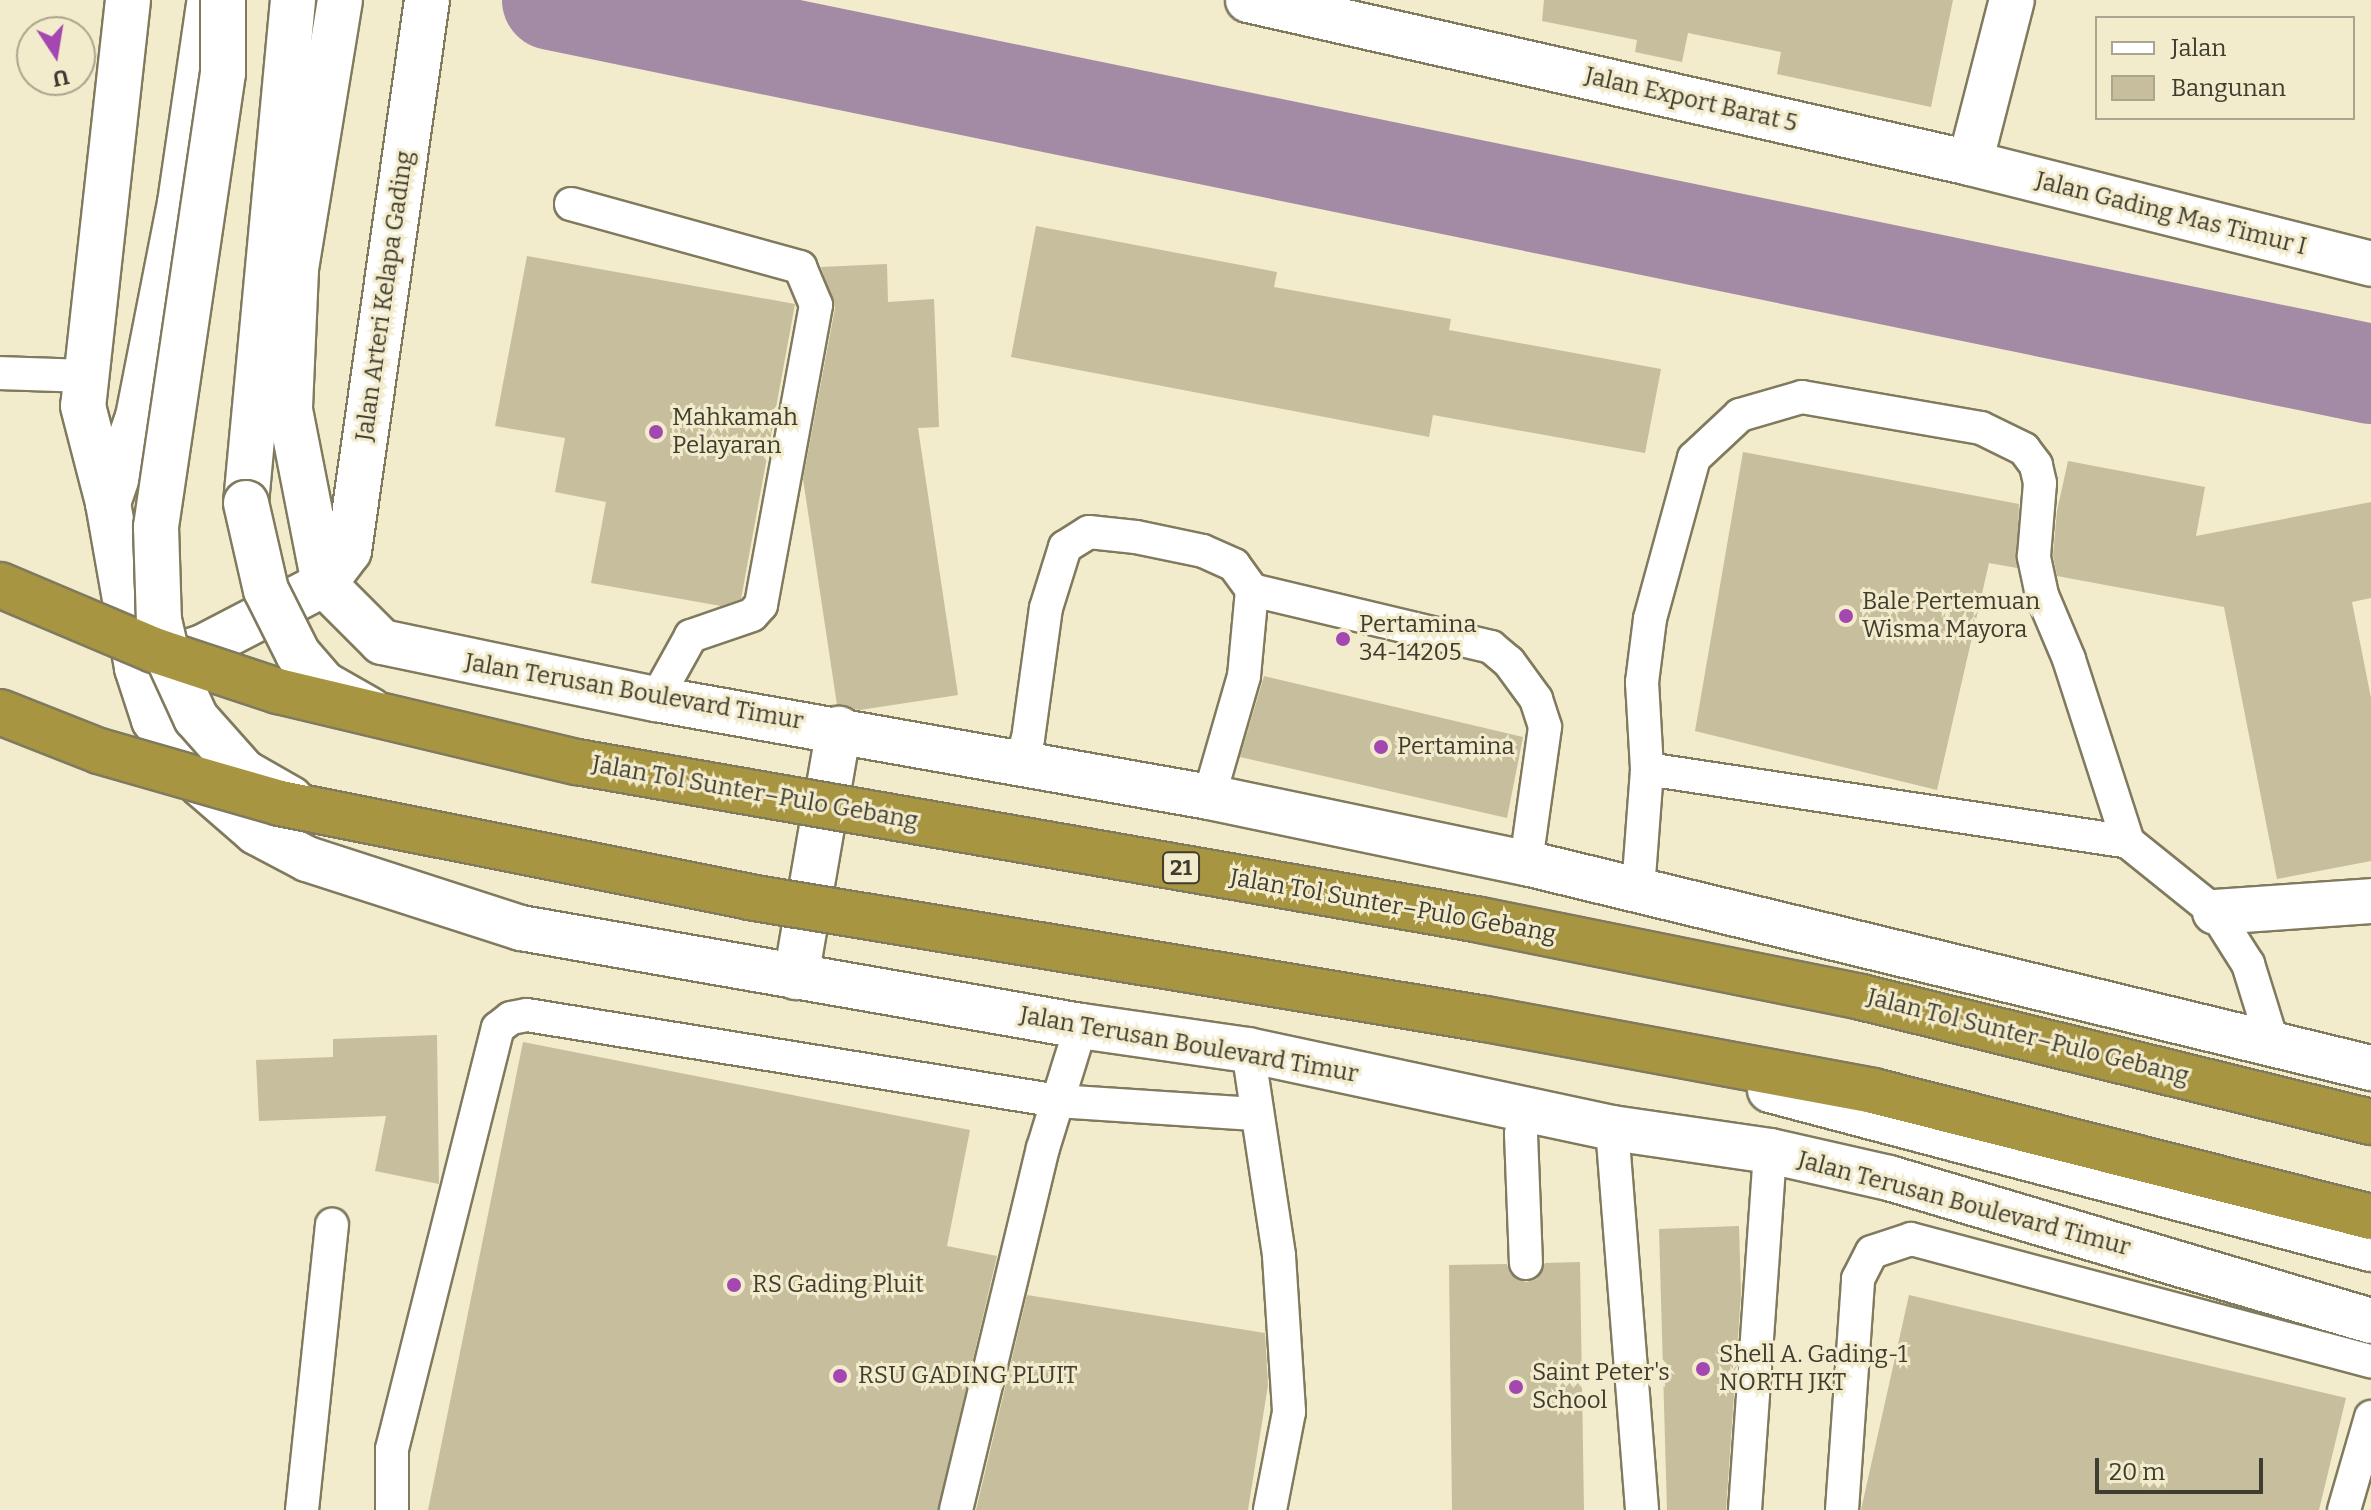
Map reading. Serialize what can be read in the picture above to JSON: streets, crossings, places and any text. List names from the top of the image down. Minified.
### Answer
{"streets":{"highway":["Jalan Tol Sunter–Pulo Gebang","21"],"street":["Jalan Export Barat 5","Jalan Gading Mas Timur I","Jalan Arteri Kelapa Gading","Jalan Terusan Boulevard Timur"]},"crossings":[["Jalan Export Barat 5","Jalan Gading Mas Timur I"],["Jalan Arteri Kelapa Gading","Jalan Terusan Boulevard Timur"]],"places":["Mahkamah Pelayaran","Bale Pertemuan Wisma Mayora","Pertamina 34-14205","Pertamina","RS Gading Pluit","Shell A. Gading-1 NORTH JKT","RSU GADING PLUIT","Saint Peter's School"],"legend":["Jalan","Bangunan"],"scale_bar":"20 m","north":"bottom"}
